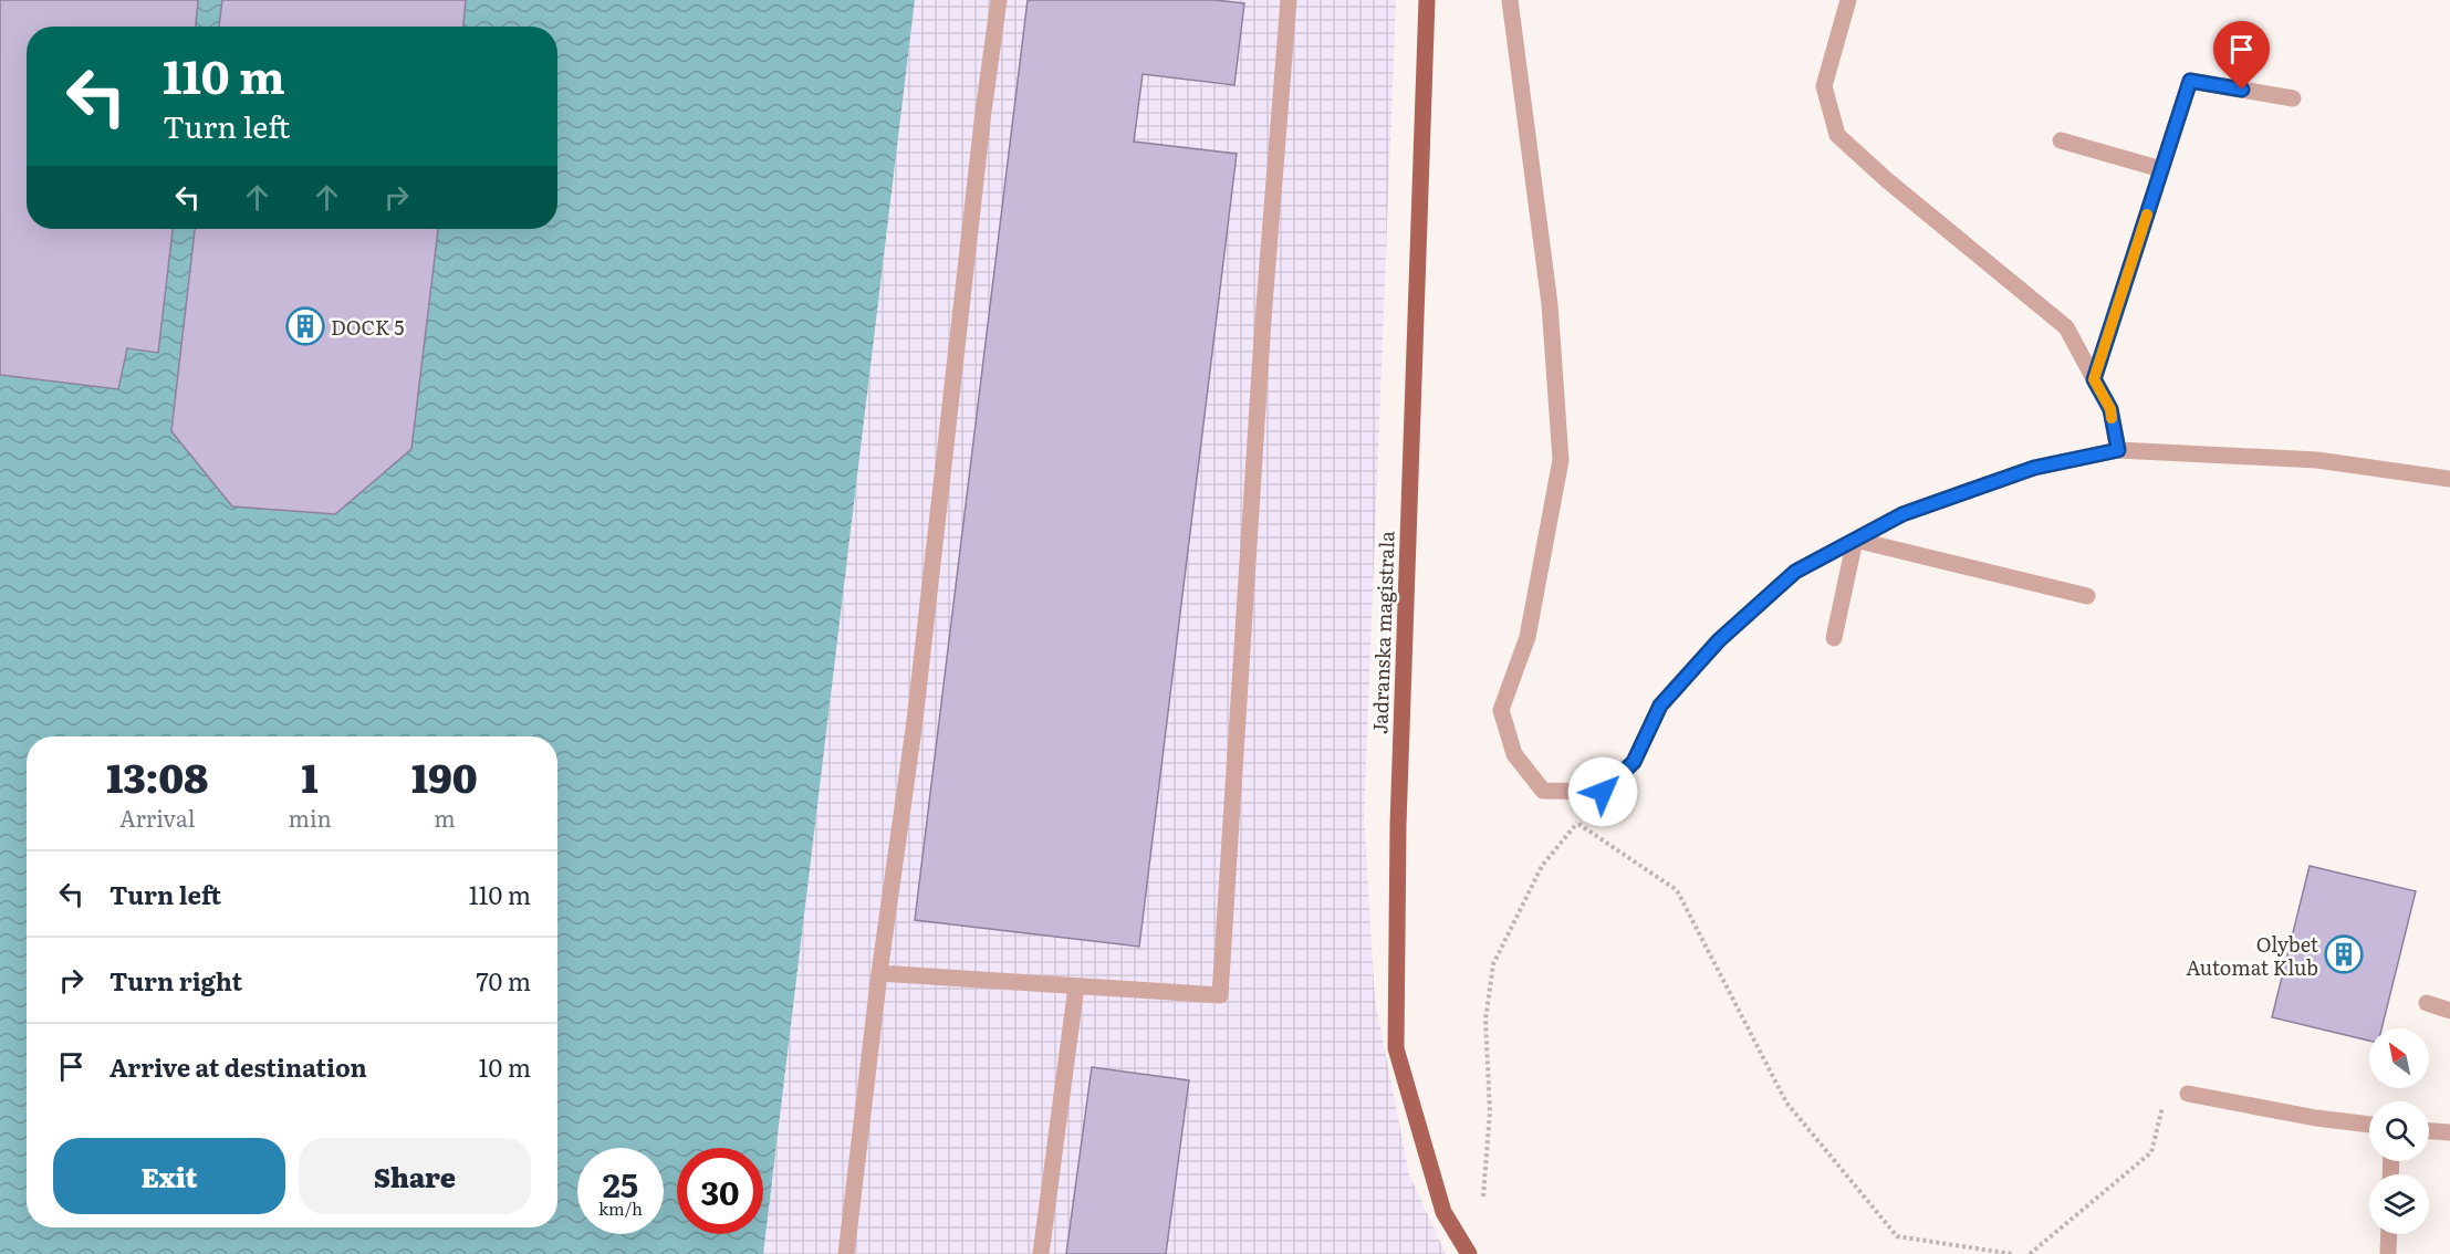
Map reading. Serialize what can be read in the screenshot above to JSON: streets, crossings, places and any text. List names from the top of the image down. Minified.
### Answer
{"streets":{"main road":["Jadranska magistrala"]},"places":{"building":["DOCK 5","Olybet Automat Klub"]},"north":"top left","page":{"turn":["110 m","Turn left"],"eta":["13:08","Arrival","1","min","190","m"],"list":[{"name":"Turn left","value":"110 m"},{"name":"Turn right","value":"70 m"},{"name":"Arrive at destination","value":"10 m"}],"buttons":["Exit","Share"],"speed":"25 km/h","limit":"30"}}
